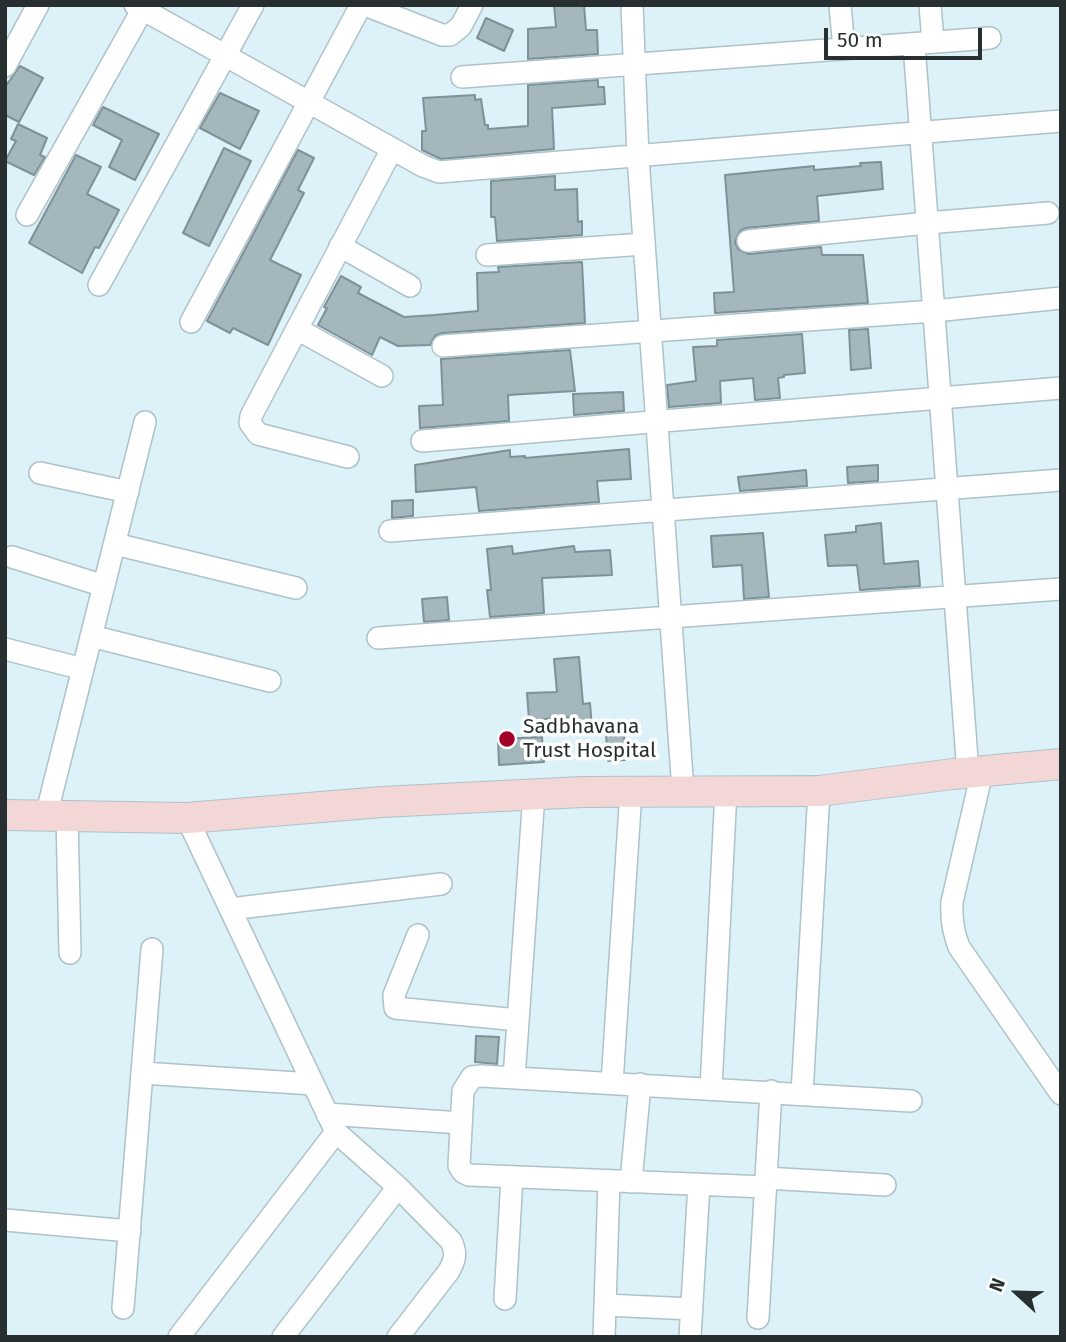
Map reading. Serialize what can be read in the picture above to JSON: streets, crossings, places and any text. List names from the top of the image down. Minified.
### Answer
{"places":["Sadbhavana Trust Hospital"],"scale_bar":"50 m","north":"left"}
